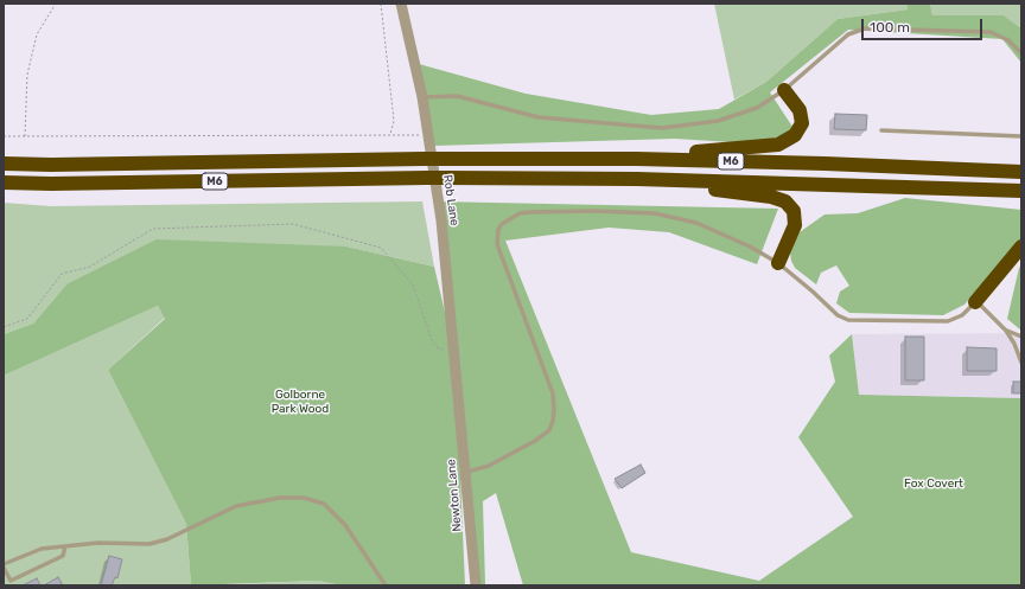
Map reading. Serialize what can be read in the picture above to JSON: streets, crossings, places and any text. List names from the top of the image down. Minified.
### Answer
{"streets":{"highway":["M6"],"street":["Rob Lane","Newton Lane"]},"crossings":[["Rob Lane","Newton Lane"]],"parks":["Golborne Park Wood","Fox Covert"],"scale_bar":"100 m"}
